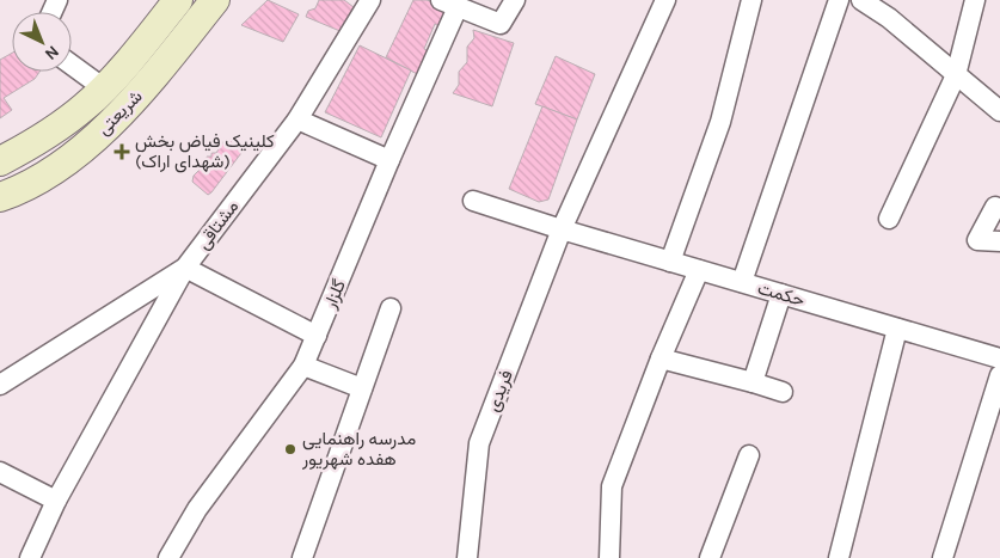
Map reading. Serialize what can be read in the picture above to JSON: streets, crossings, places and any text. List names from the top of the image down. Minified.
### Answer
{"streets":{"main road":["شریعتی"],"street":["مشتاقی","گلزار","حکمت","فریدی"]},"crossings":[["حکمت","فریدی"]],"places":{"health":["کلینیک فیاض بخش (شهدای اراک)"],"other":["مدرسه راهنمایی هفده شهریور"]},"north":"bottom right"}
